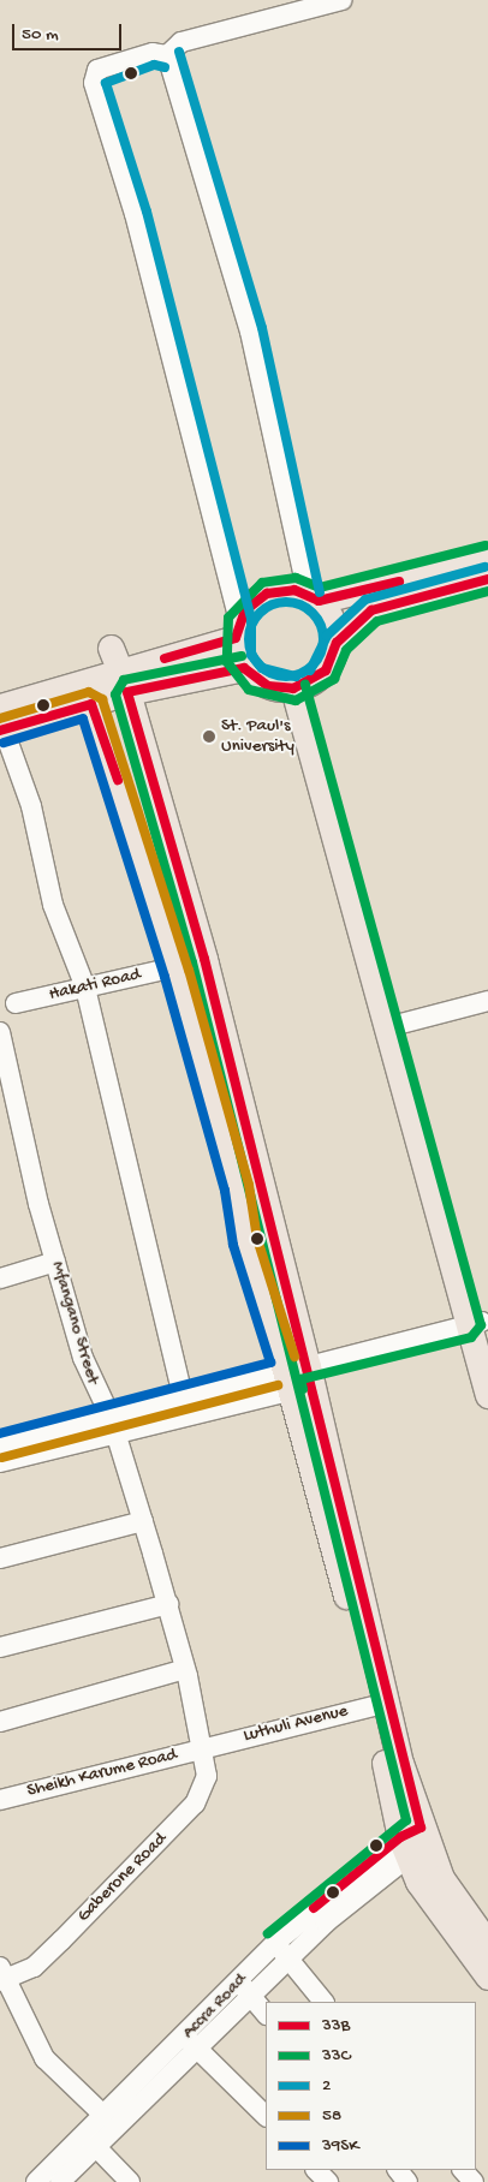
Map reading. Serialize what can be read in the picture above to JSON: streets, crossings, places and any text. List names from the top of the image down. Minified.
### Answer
{"streets":{"street":["Hakati Road","Mfangano Street","Luthuli Avenue","Sheikh Karume Road","Gaberone Road","Accra Road"]},"crossings":[["Mfangano Street","Luthuli Avenue"],["Mfangano Street","Sheikh Karume Road"],["Mfangano Street","Gaberone Road"],["Luthuli Avenue","Sheikh Karume Road"],["Luthuli Avenue","Gaberone Road"],["Sheikh Karume Road","Gaberone Road"]],"places":["St. Paul's University"],"lines":["transit line 2","transit line 33C","transit line 33B","transit line 58","transit line 39SK"],"legend":["33B","33C","2","58","39SK"],"scale_bar":"50 m"}
